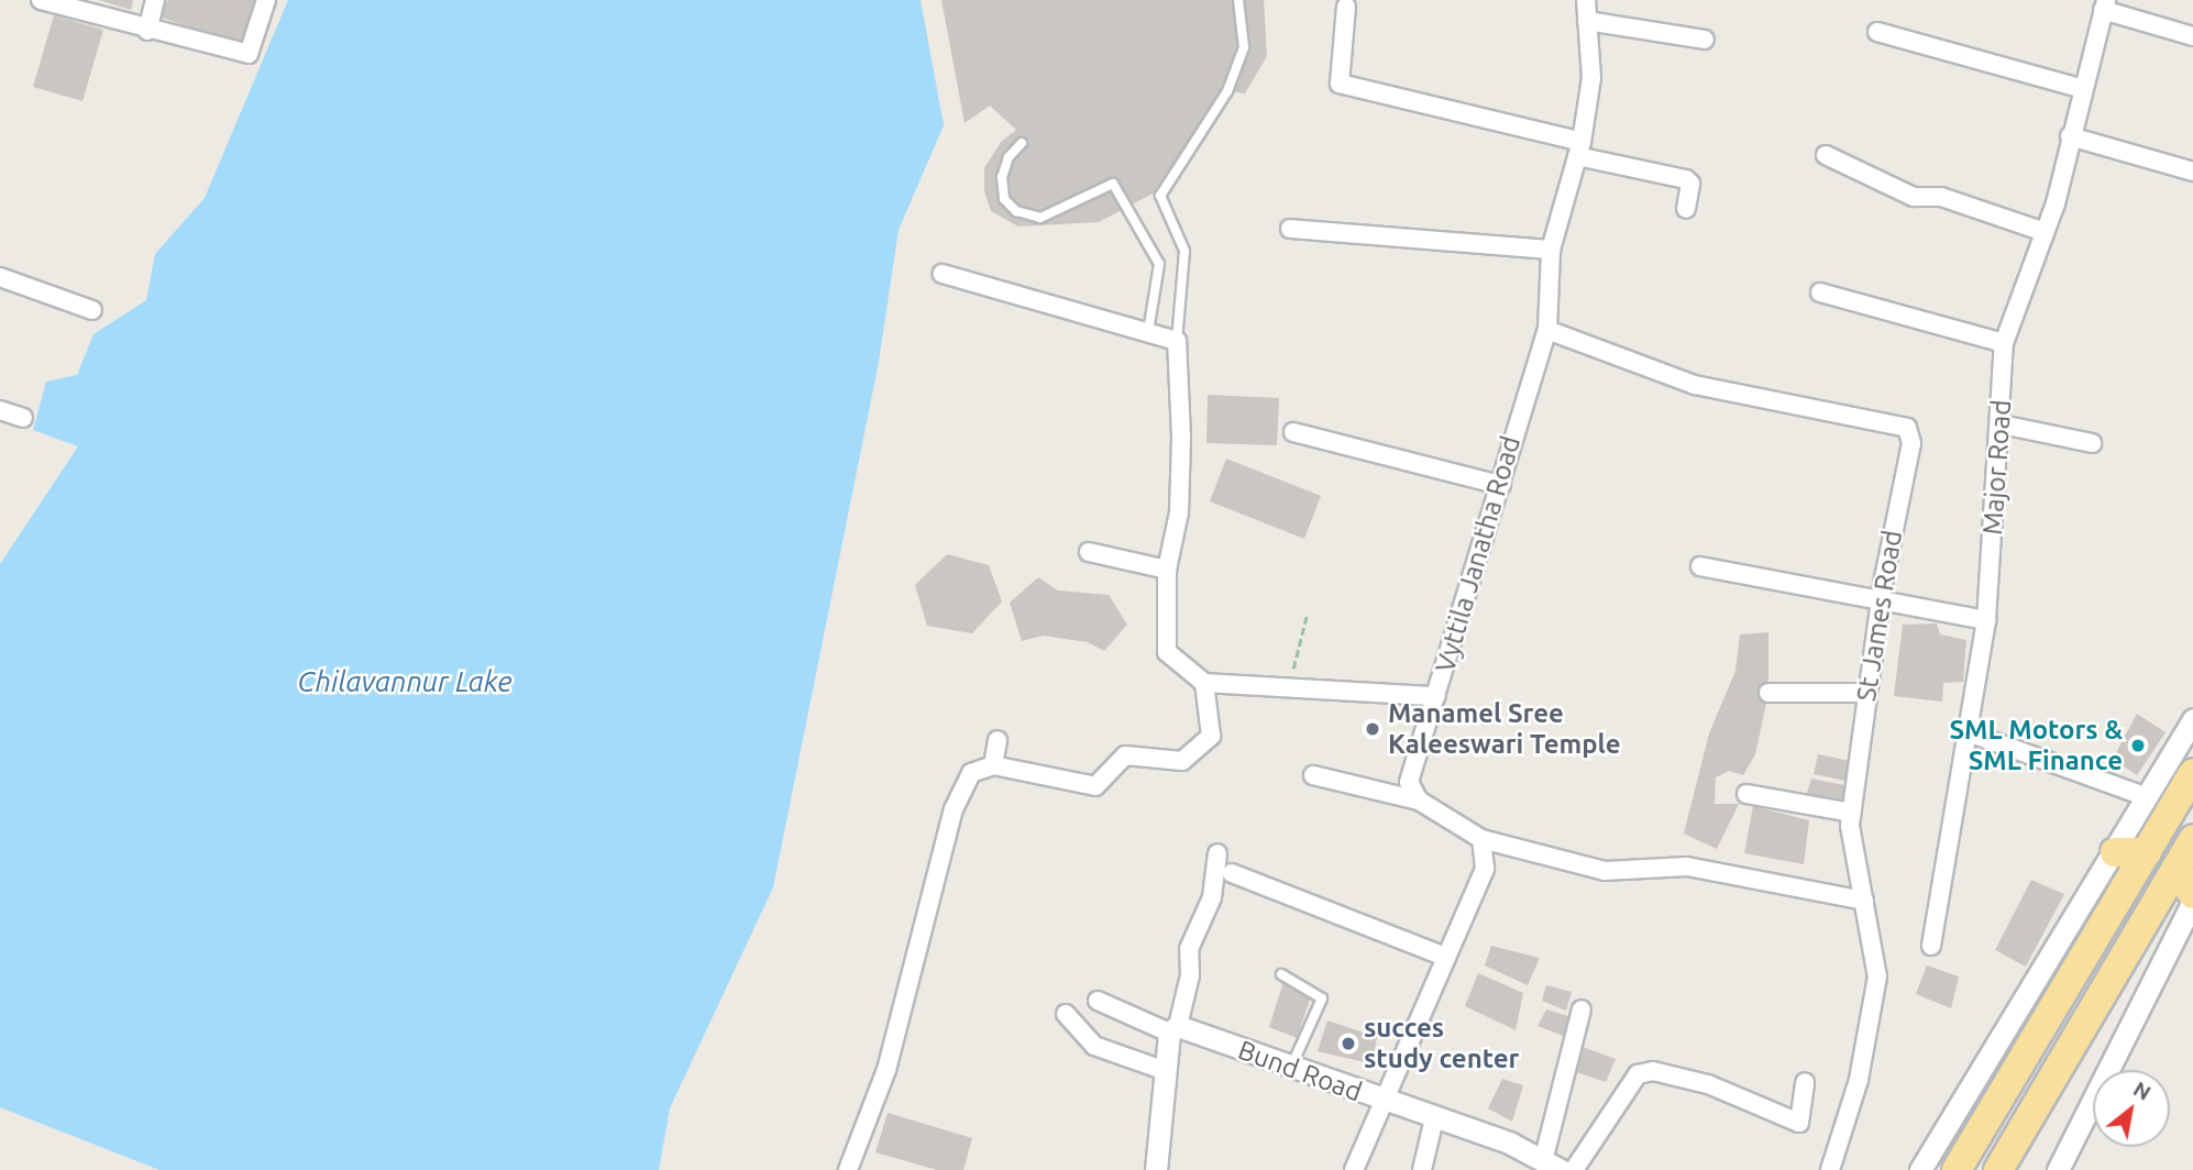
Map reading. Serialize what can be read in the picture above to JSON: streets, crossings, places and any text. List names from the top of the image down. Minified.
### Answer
{"streets":{"street":["Major Road","Vyttila Janatha Road","St James Road","Bund Road"]},"crossings":[["Vyttila Janatha Road","St James Road"]],"water":["Chilavannur Lake"],"places":["Manamel Sree Kaleeswari Temple","SML Motors & SML Finance","succes study center"],"north":"top right"}
